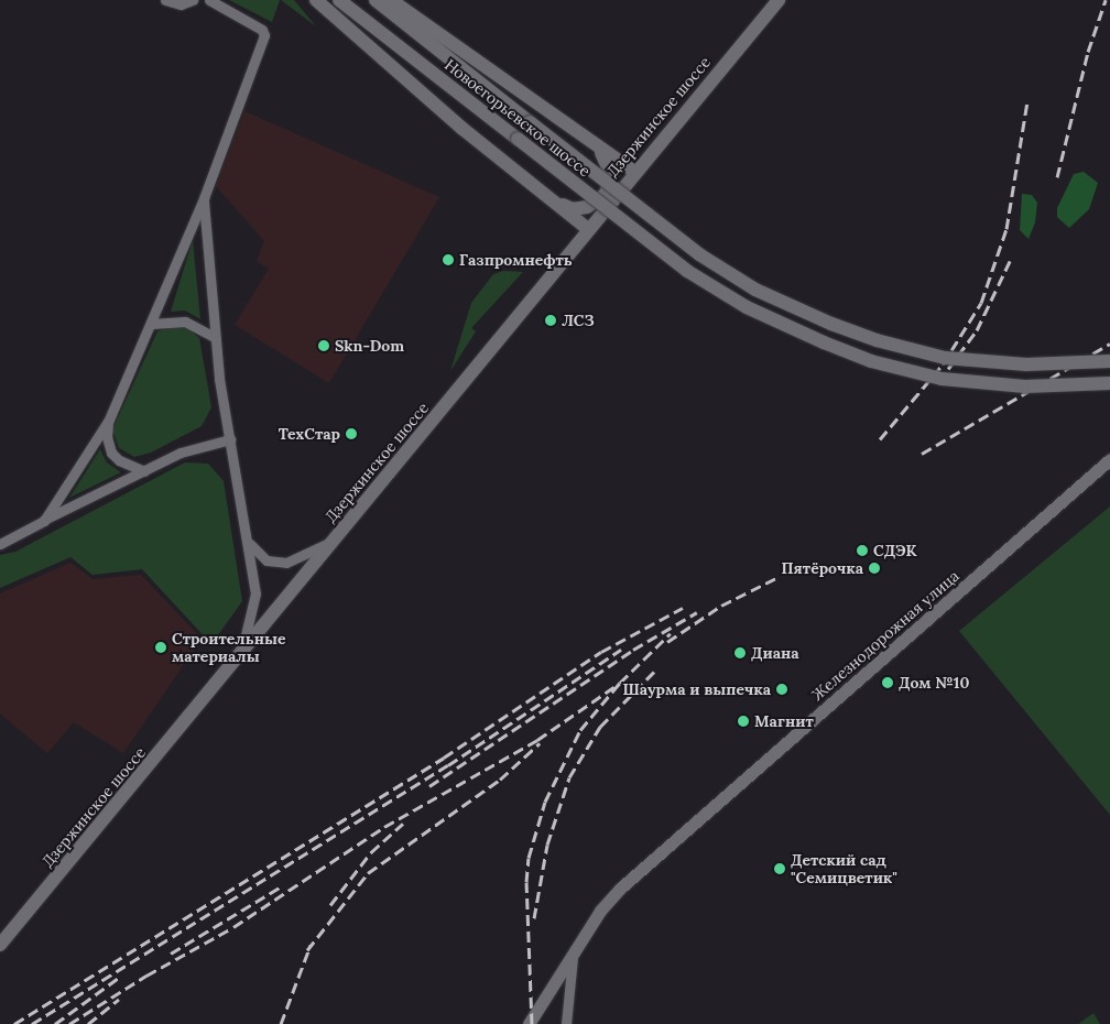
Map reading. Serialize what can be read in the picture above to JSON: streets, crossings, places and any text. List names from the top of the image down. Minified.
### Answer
{"streets":{"main road":["Дзержинское шоссе","Новоегорьевское шоссе"],"street":["Железнодорожная улица"]},"places":["Газпромнефть","ЛСЗ","Skn-Dom","ТехСтар","СДЭК","Пятёрочка","Строительные материалы","Диана","Дом №10","Шаурма и выпечка","Магнит","Детский сад \"Семицветик\""]}
